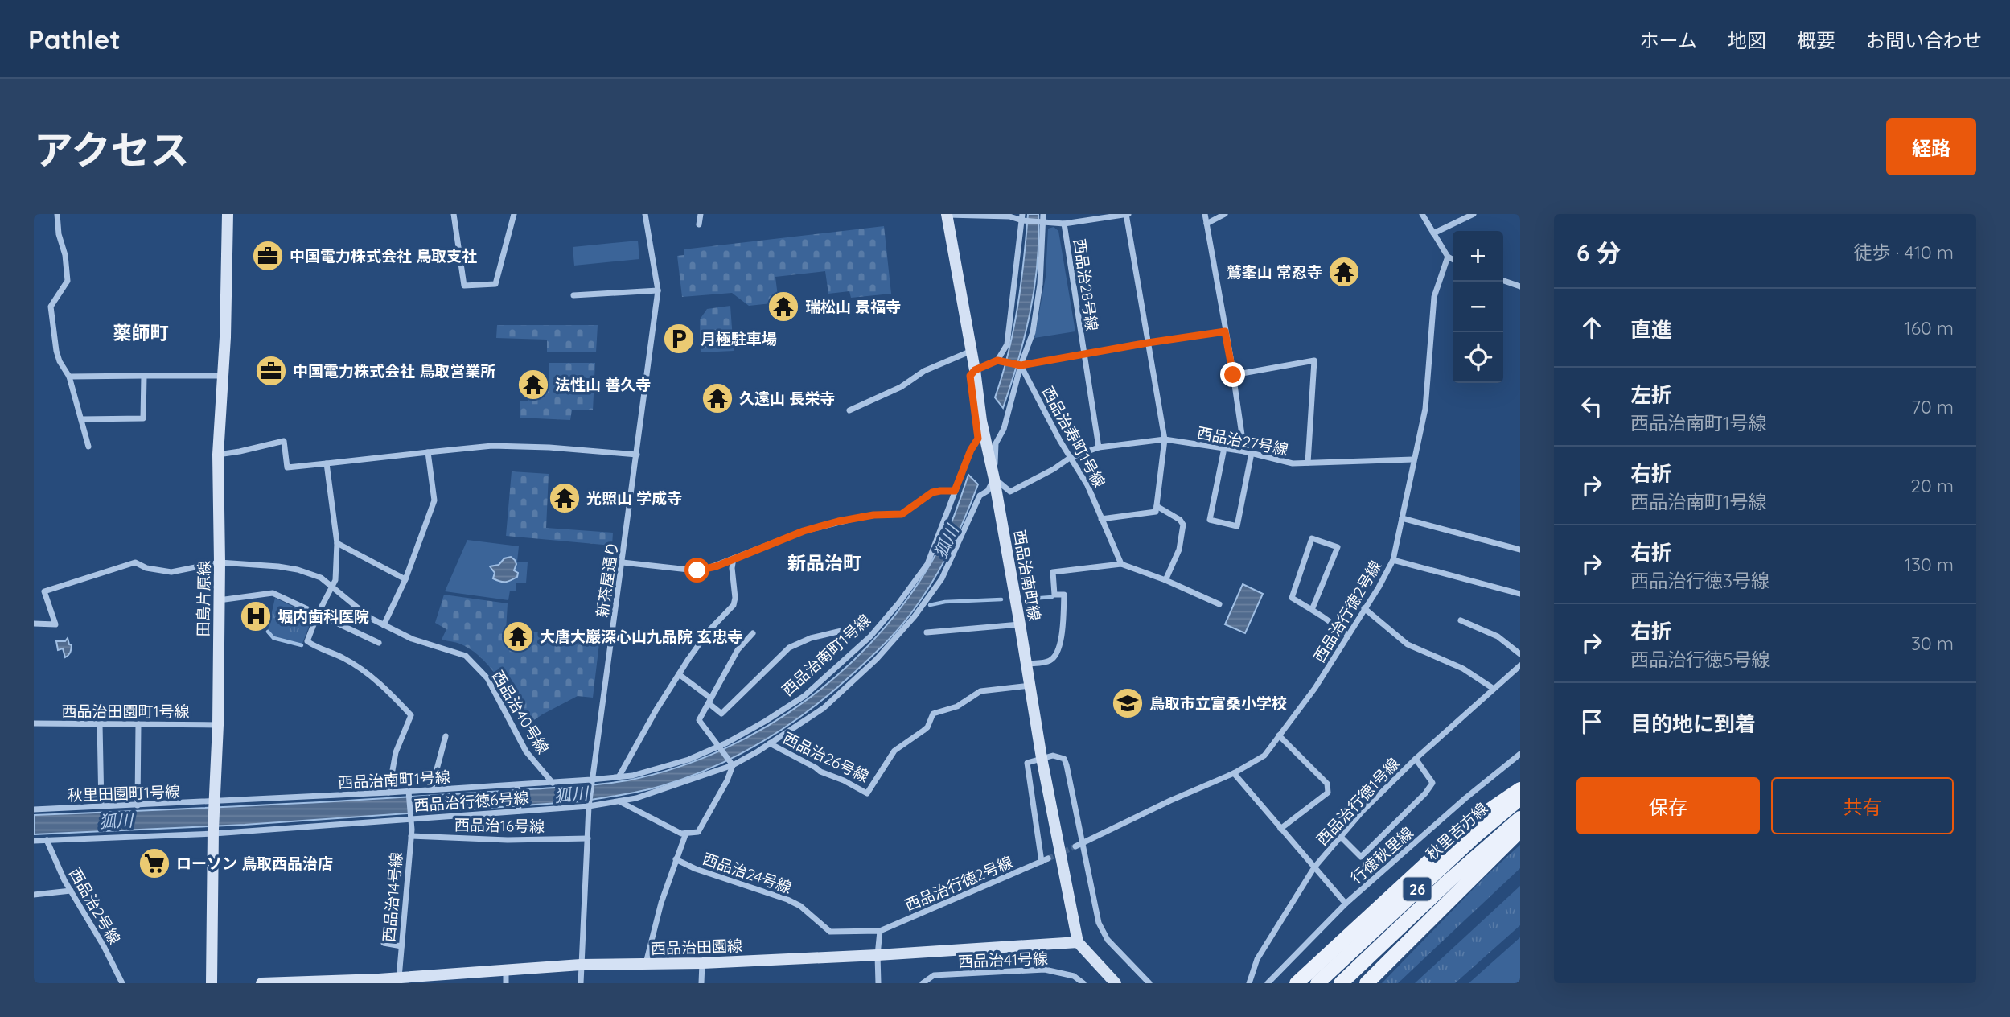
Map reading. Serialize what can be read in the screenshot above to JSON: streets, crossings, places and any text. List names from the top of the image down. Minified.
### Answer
{"streets":{"main road":["秋里吉方線","26"],"street":["西品治28号線","西品治寿町1号線","西品治27号線","西品治南町線","新茶屋通り","田島片原線","西品治行徳2号線","西品治南町1号線","西品治田園町1号線","西品治40号線","西品治26号線","秋里田園町1号線","西品治行徳6号線","西品治行徳1号線","西品治16号線","行徳秋里線","西品治24号線","西品治14号線","西品治2号線","西品治田園線","西品治41号線"]},"crossings":[["西品治28号線","西品治27号線"],["西品治寿町1号線","西品治27号線"],["西品治27号線","西品治南町線"],["西品治27号線","西品治行徳2号線"],["西品治27号線","西品治行徳6号線"],["西品治南町線","西品治行徳2号線"],["西品治南町線","西品治南町1号線"],["西品治南町線","西品治26号線"],["西品治南町線","西品治行徳6号線"],["西品治南町線","西品治田園線"],["新茶屋通り","西品治南町1号線"],["新茶屋通り","西品治行徳6号線"],["新茶屋通り","西品治16号線"],["新茶屋通り","西品治田園線"],["田島片原線","西品治南町1号線"],["田島片原線","西品治田園町1号線"],["田島片原線","西品治40号線"],["田島片原線","秋里田園町1号線"],["田島片原線","西品治行徳6号線"],["西品治行徳2号線","西品治24号線"],["西品治南町1号線","西品治40号線"],["西品治南町1号線","秋里田園町1号線"],["西品治南町1号線","西品治14号線"],["西品治26号線","西品治行徳6号線"],["西品治行徳6号線","西品治14号線"],["西品治行徳6号線","西品治2号線"],["西品治16号線","西品治14号線"],["西品治14号線","西品治田園線"]],"districts":["薬師町","新品治町"],"water":["狐川"],"places":{"office":["中国電力株式会社 鳥取支社","中国電力株式会社 鳥取営業所"],"temple":["鷲峯山 常忍寺","瑞松山 景福寺","法性山 善久寺","久遠山 長栄寺","光照山 学成寺","大唐大巖深心山九品院 玄忠寺"],"parking":["月極駐車場"],"hospital":["堀内歯科医院"],"school or university":["鳥取市立富桑小学校"],"supermarket":["ローソン 鳥取西品治店"]},"page":{"header":"Pathlet","nav":["ホーム","地図","概要","お問い合わせ"],"title":"アクセス","buttons":["経路",["保存","共有"]],"heading":["6 分","徒歩 · 410 m"],"map_buttons":["+","−"],"list":[["直進","160 m"],["左折","西品治南町1号線","70 m"],["右折","西品治南町1号線","20 m"],["右折","西品治行徳3号線","130 m"],["右折","西品治行徳5号線","30 m"],"目的地に到着"]}}
